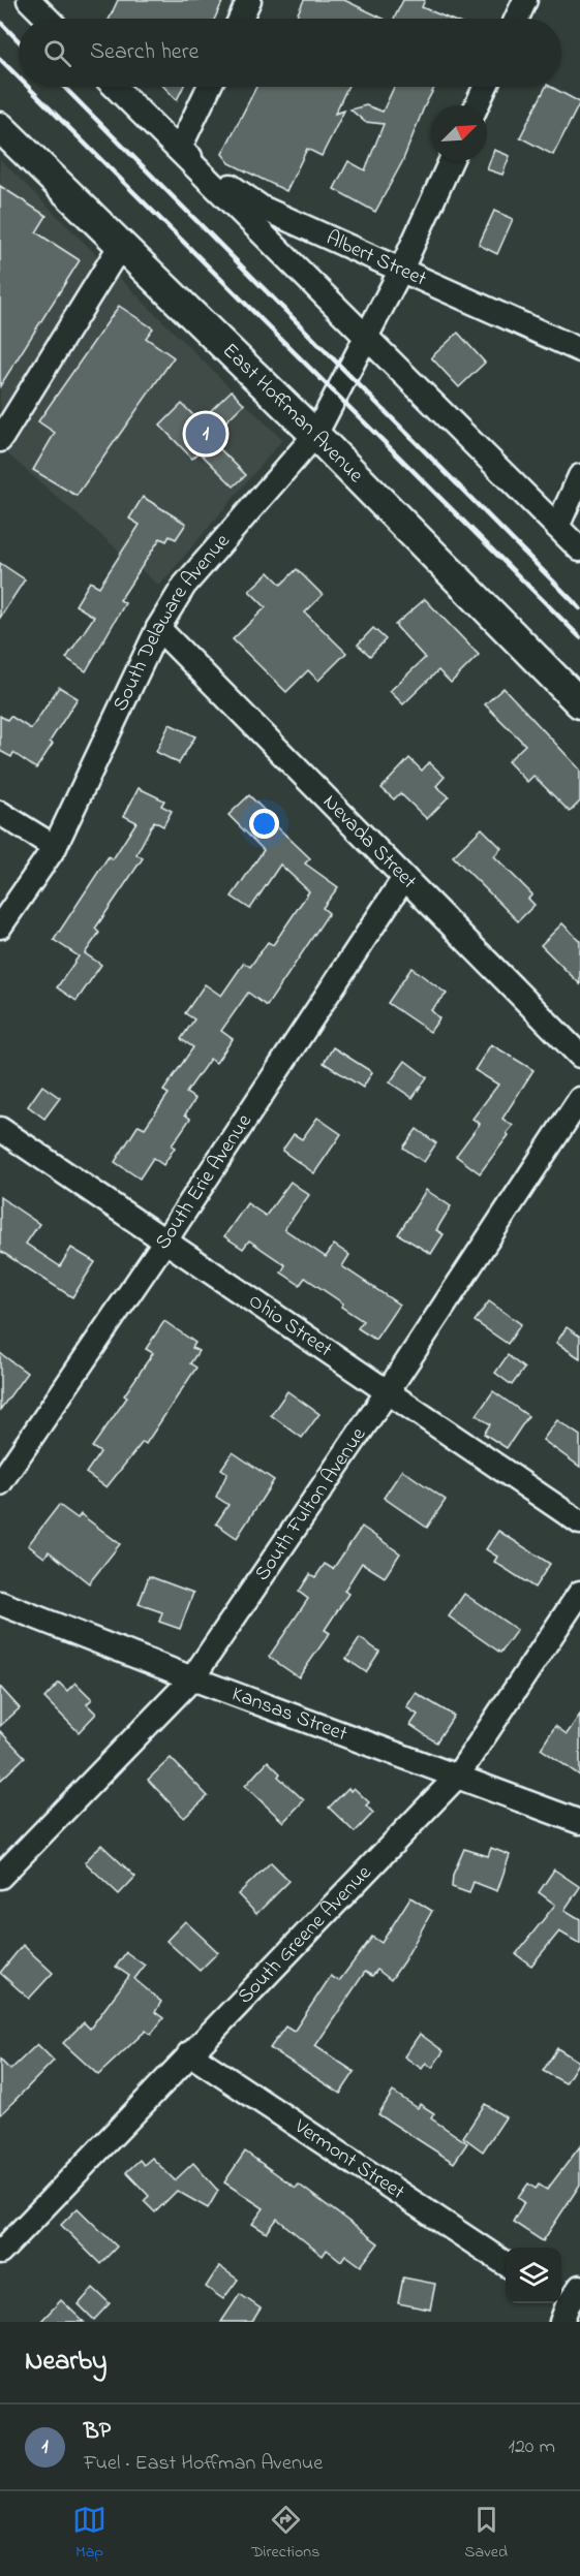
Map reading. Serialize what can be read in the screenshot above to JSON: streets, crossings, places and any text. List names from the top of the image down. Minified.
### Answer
{"streets":{"main road":["East Hoffman Avenue"],"street":["Albert Street","South Delaware Avenue","Nevada Street","South Erie Avenue","Ohio Street","South Fulton Avenue","Kansas Street","South Greene Avenue","Vermont Street"]},"crossings":[["Albert Street","South Delaware Avenue"],["East Hoffman Avenue","South Delaware Avenue"],["South Delaware Avenue","Nevada Street"],["Nevada Street","South Erie Avenue"],["South Erie Avenue","Ohio Street"],["Ohio Street","South Fulton Avenue"],["South Fulton Avenue","Kansas Street"],["Kansas Street","South Greene Avenue"],["South Greene Avenue","Vermont Street"]],"north":"top right","page":{"search":"Search here","pins":"1","heading":"Nearby","list":[{"mark":"1","name":"BP","note":"Fuel · East Hoffman Avenue","value":"120 m"}],"nav":["Map","Directions","Saved"]}}
